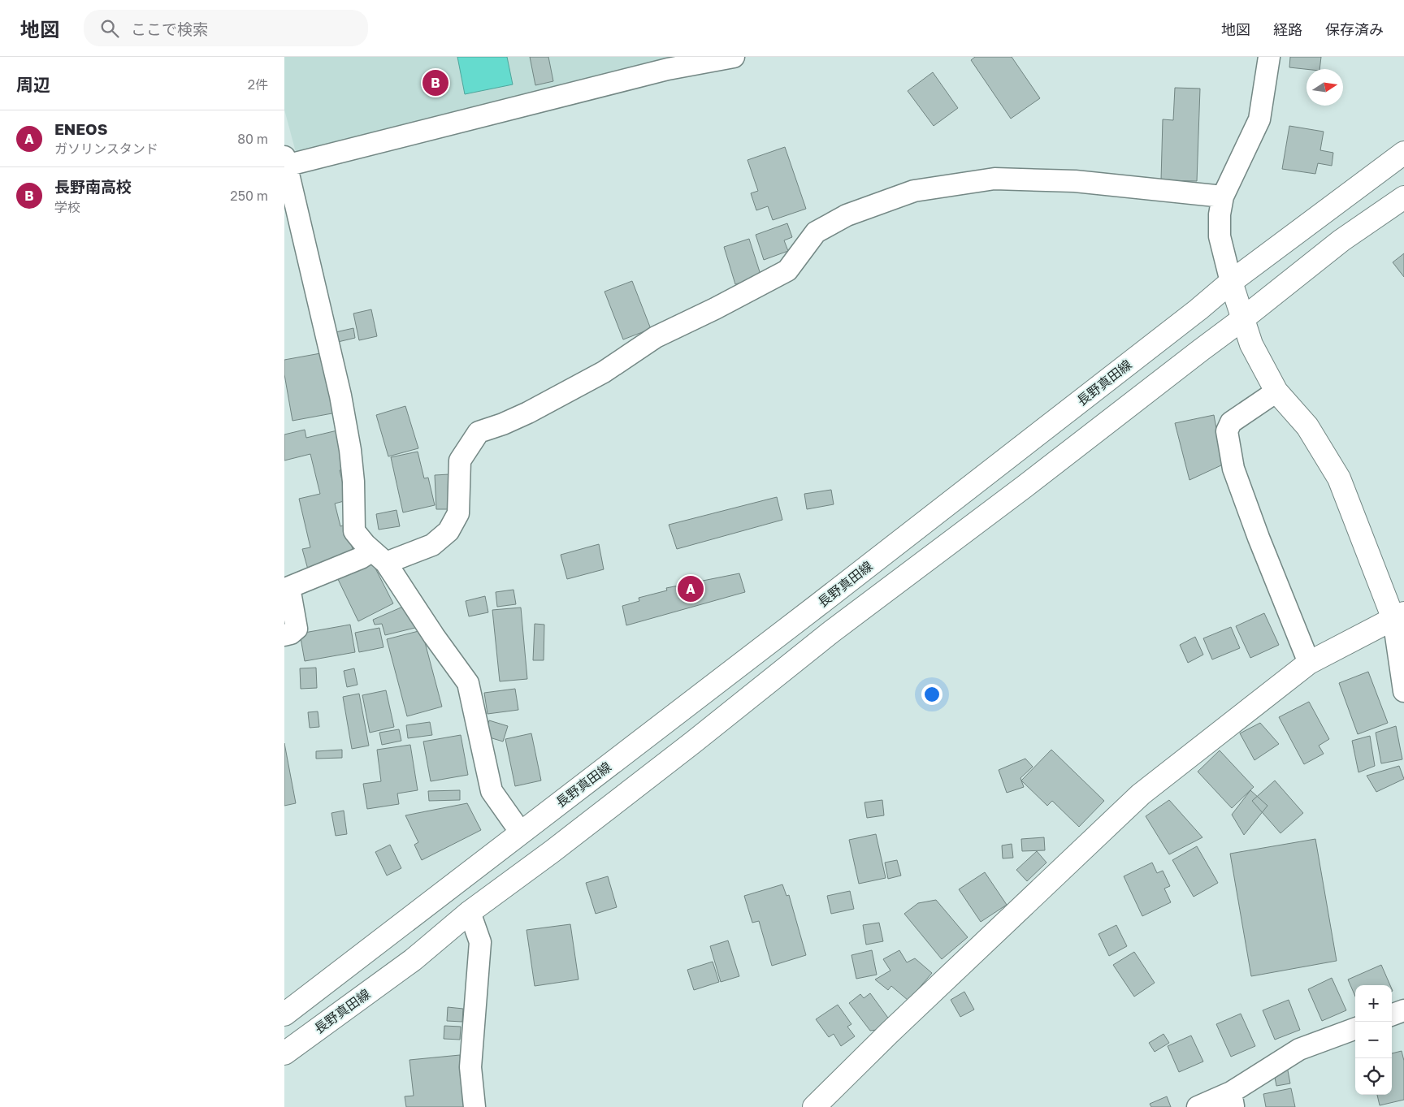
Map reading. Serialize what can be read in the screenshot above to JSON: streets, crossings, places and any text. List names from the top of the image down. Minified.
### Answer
{"streets":{"main road":["長野真田線"]},"north":"right","page":{"header":"地図","search":"ここで検索","nav":["地図","経路","保存済み"],"heading":["周辺","2件"],"pins":["B","A"],"list":[{"mark":"A","name":"ENEOS","note":"ガソリンスタンド","value":"80 m"},{"mark":"B","name":"長野南高校","note":"学校","value":"250 m"}],"map_buttons":["+","−"]}}
